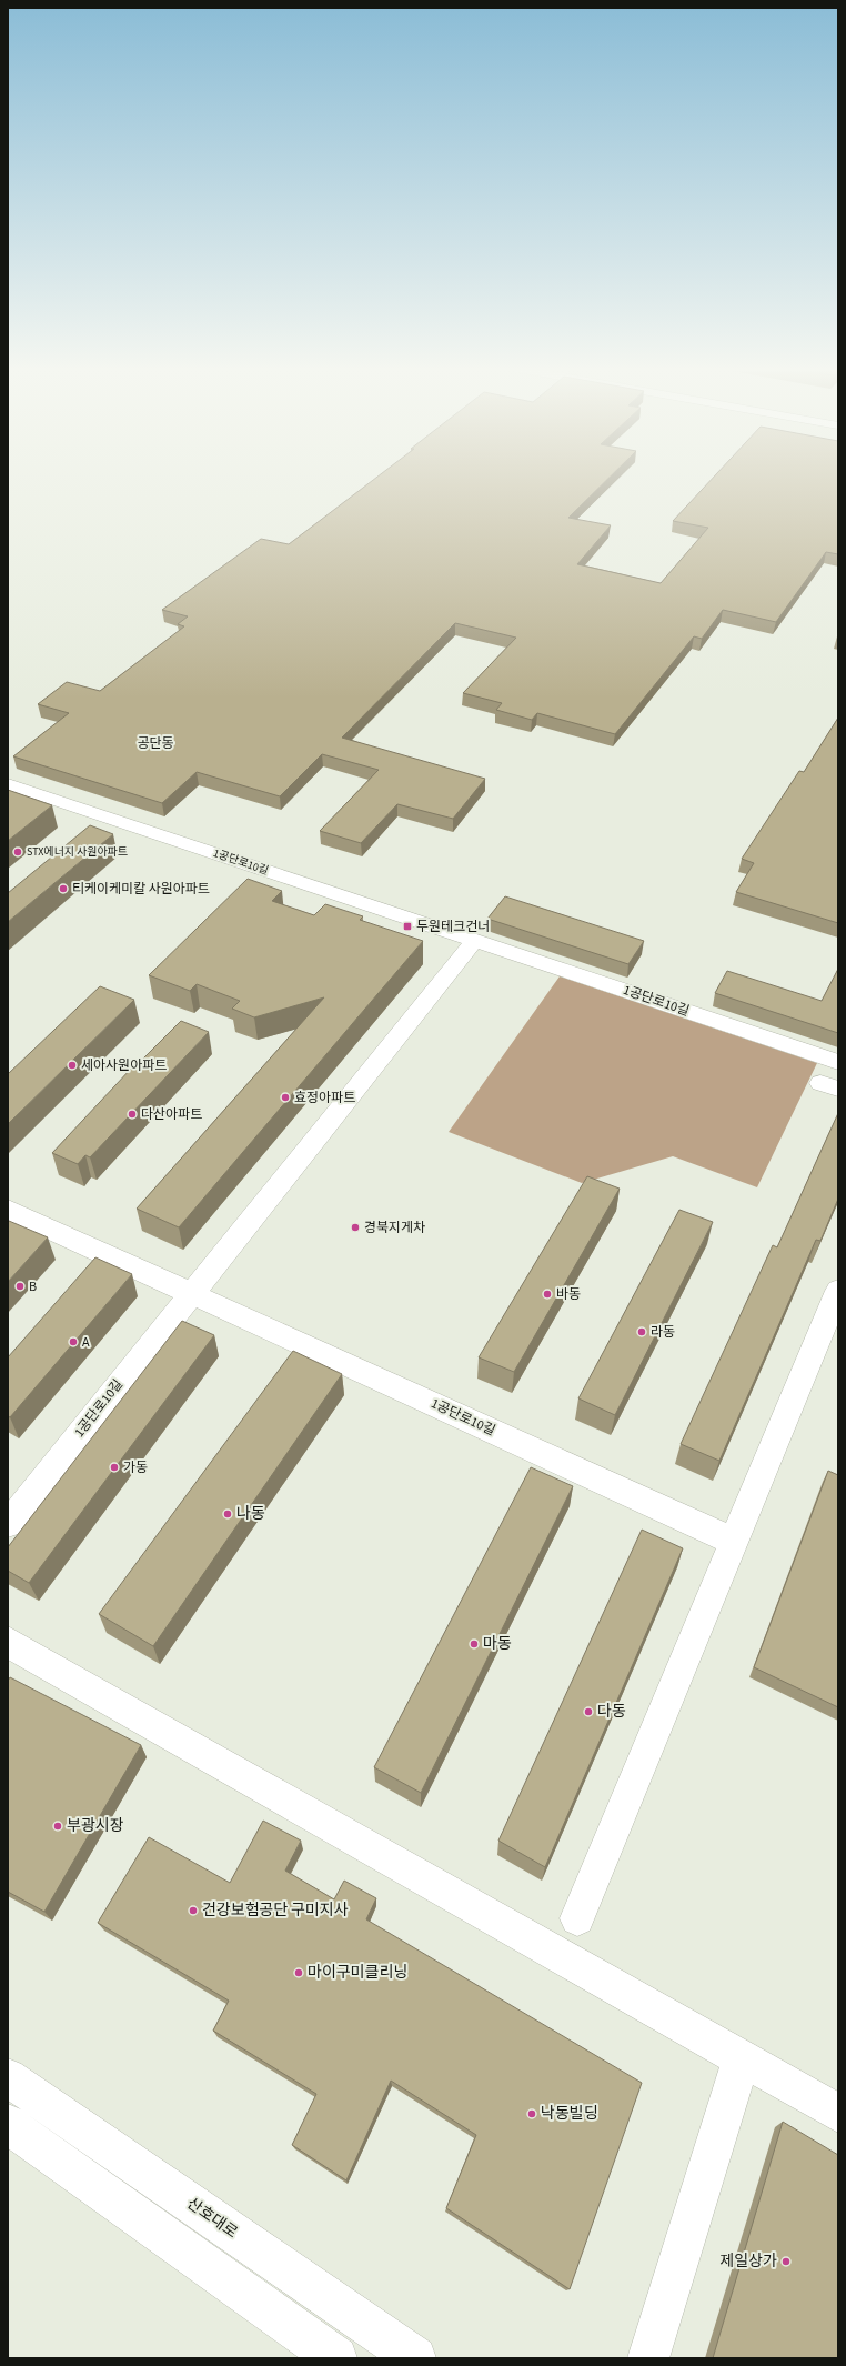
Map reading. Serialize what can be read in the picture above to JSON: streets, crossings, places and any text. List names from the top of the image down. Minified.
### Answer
{"streets":{"street":["1공단로10길","산호대로"]},"districts":["공단동"],"places":{"other":["STX에너지 사원아파트","티케이케미칼 사원아파트","세아사원아파트","효정아파트","다산아파트","경북지게차","B","바동","라동","A","가동","나동","마동","다동","부광시장","건강보험공단 구미지사","마이구미클리닝","낙동빌딩","제일상가"],"transit":["두원테크건너"]}}
